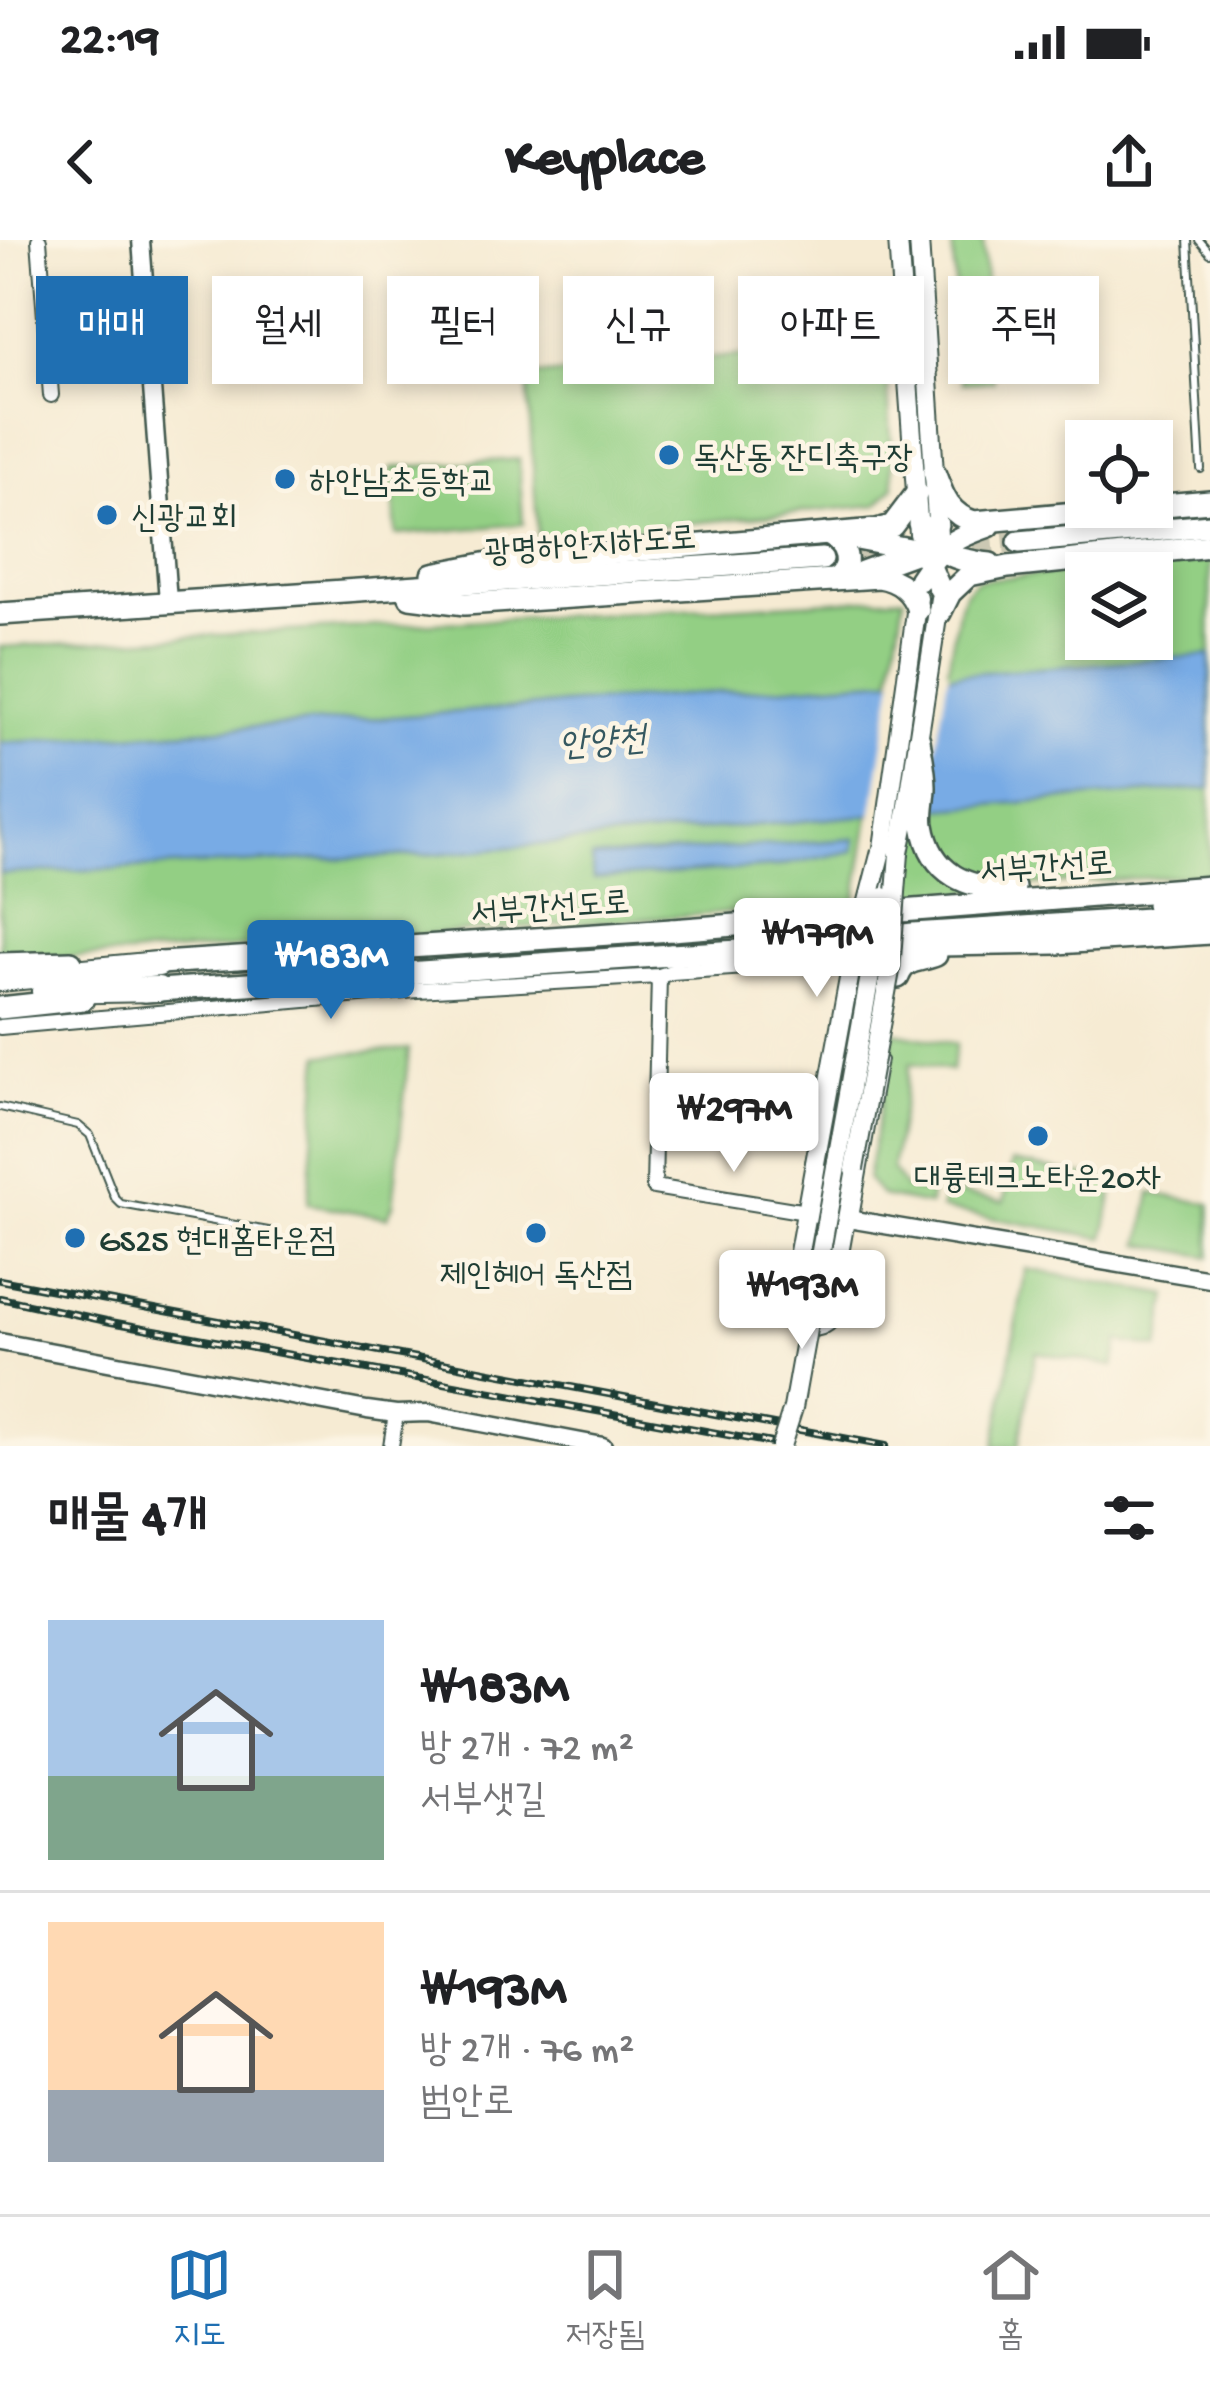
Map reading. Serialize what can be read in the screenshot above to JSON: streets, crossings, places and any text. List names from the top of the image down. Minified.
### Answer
{"streets":{"main road":["광명하안지하도로","서부간선로","서부간선도로"]},"crossings":[["서부간선로","서부간선도로"]],"water":["안양천"],"places":["독산동 잔디축구장","하안남초등학교","신광교회","대륭테크노타운20차","제인헤어 독산점","GS25 현대홈타운점"],"page":{"status":"22:19","header":"Keyplace","chip":["매매","월세","필터","신규","아파트","주택"],"price":["₩179M","₩183M","₩297M","₩193M"],"heading":"매물 4개","list":[{"name":"₩183M","note":"방 2개 · 72 m² · 서부샛길"},{"name":"₩193M","note":"방 2개 · 76 m² · 범안로"}],"tabs":["지도","저장됨","홈"]}}
